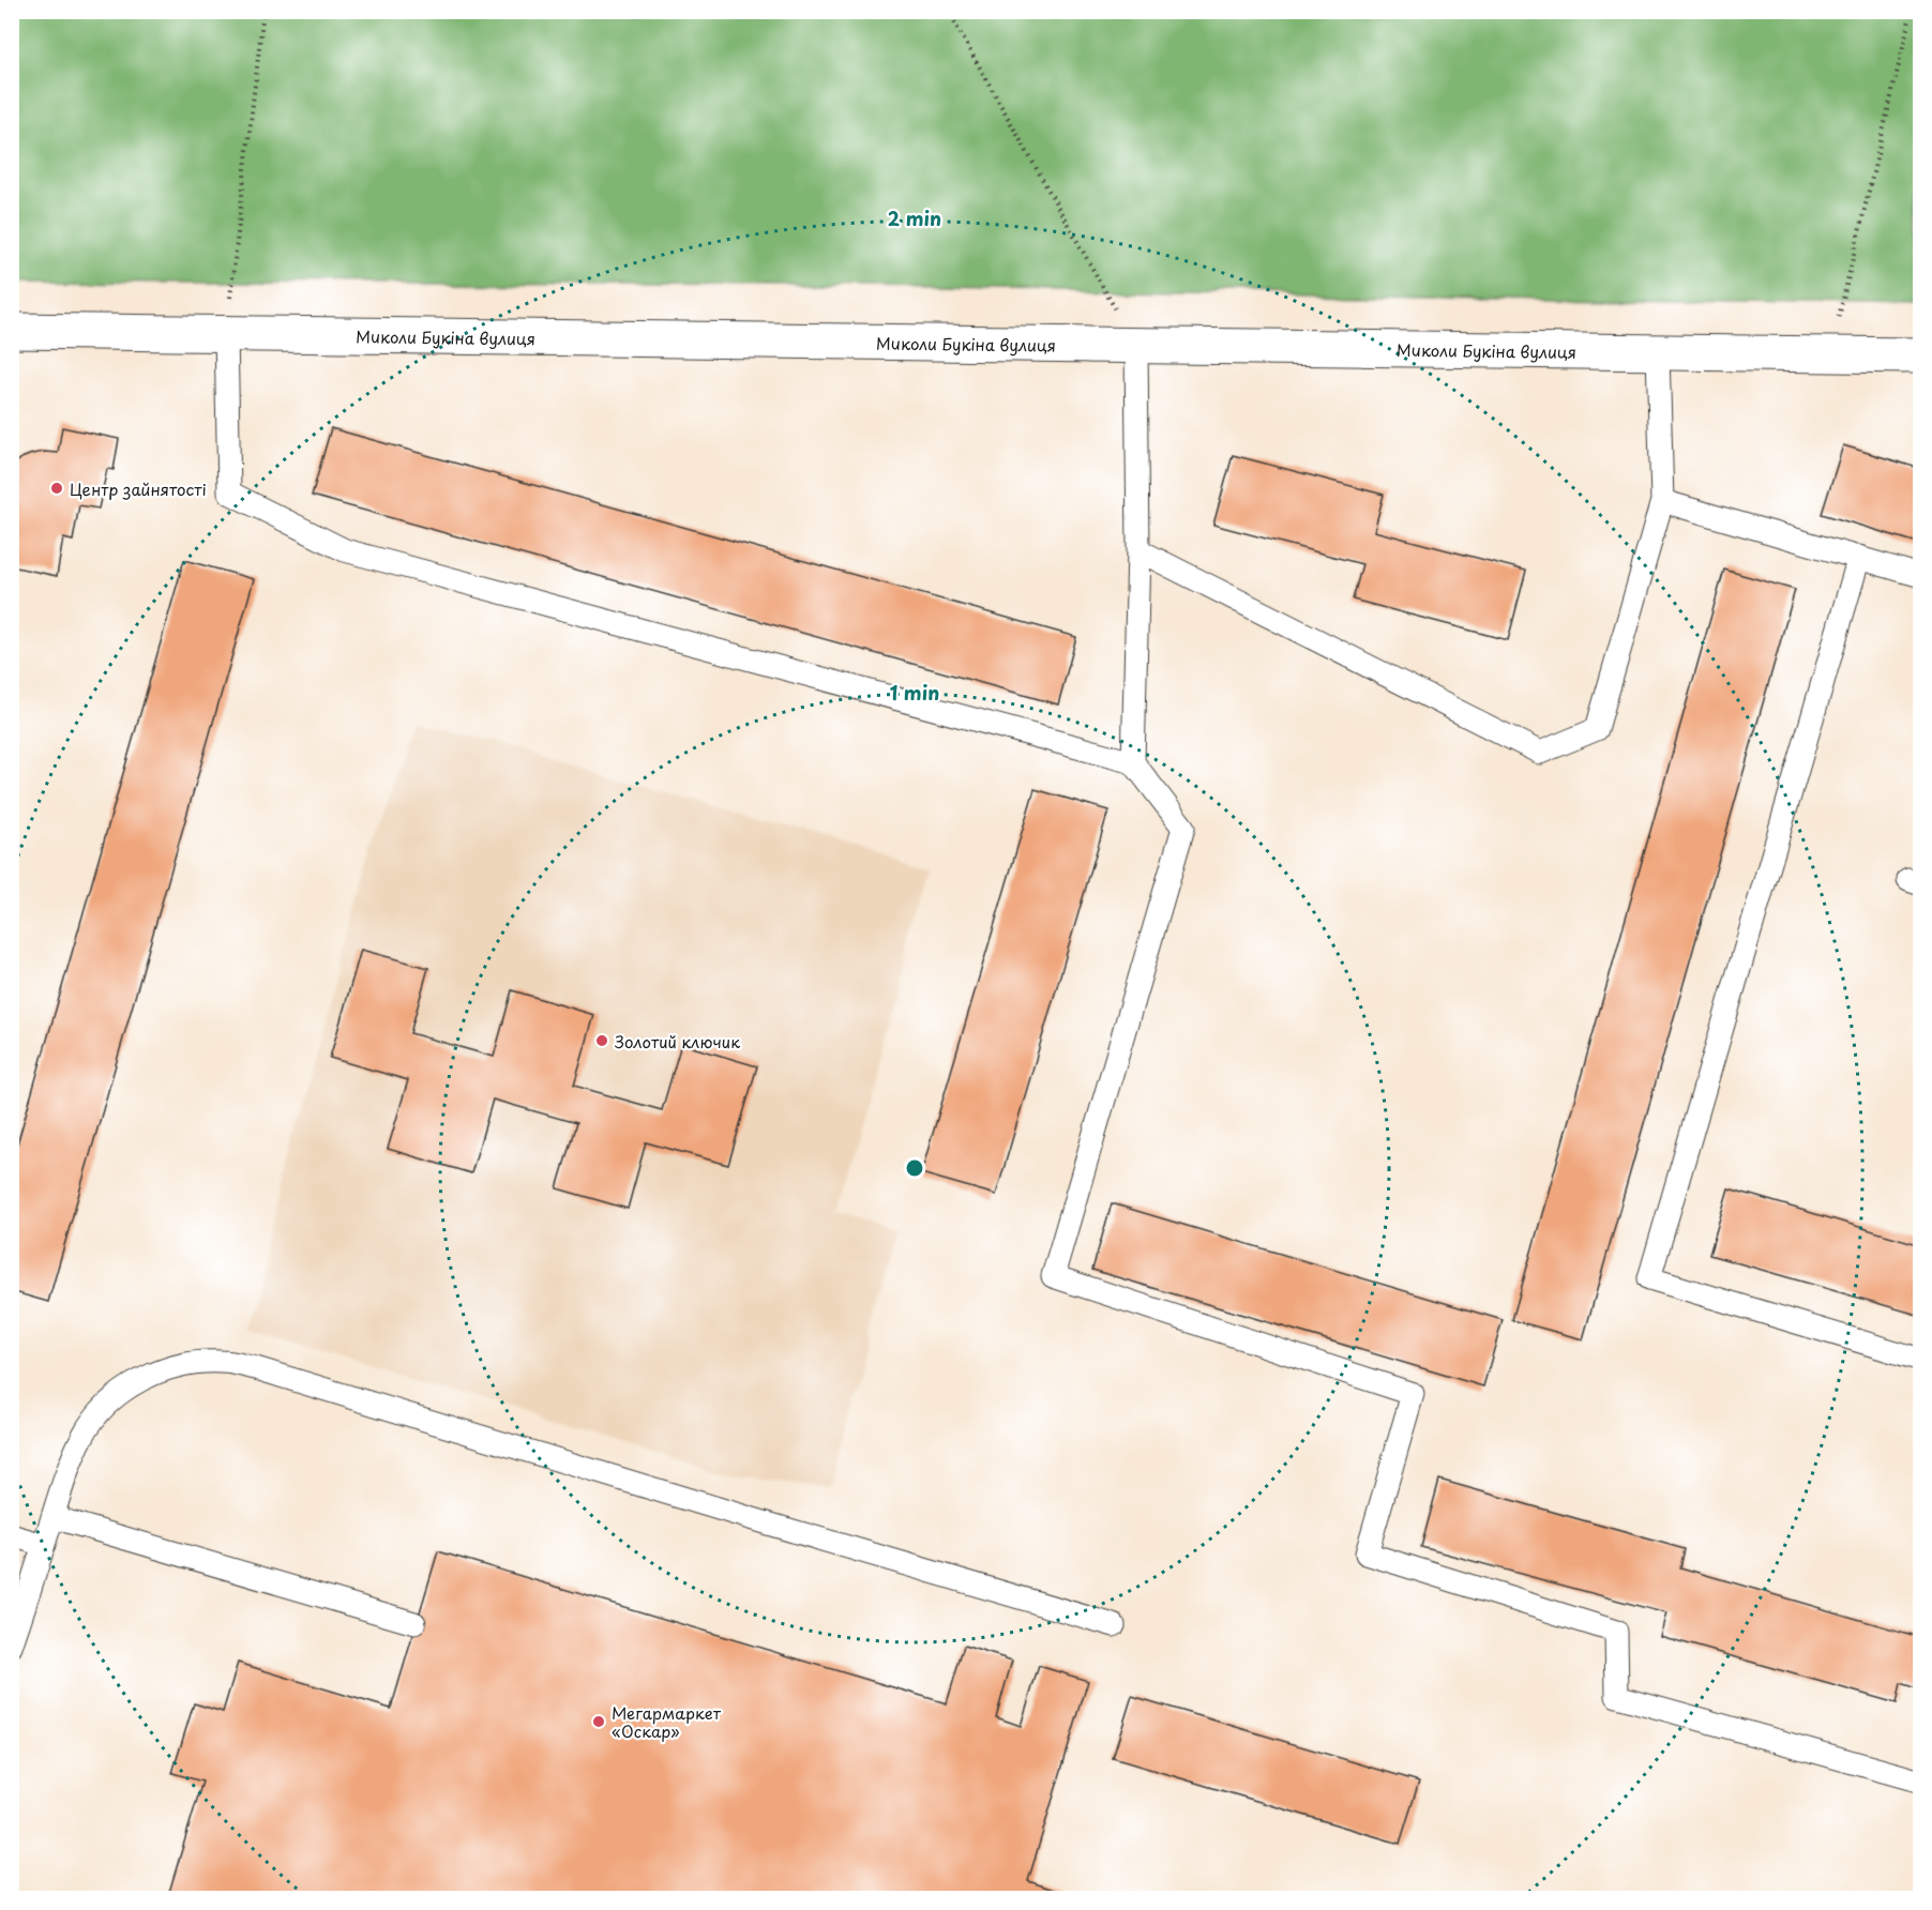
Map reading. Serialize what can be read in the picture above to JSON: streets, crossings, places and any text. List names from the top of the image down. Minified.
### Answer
{"streets":{"street":["Миколи Букіна вулиця"]},"places":["Центр зайнятості","Золотий ключик","Мегармаркет «Оскар»"],"rings":["2 min","1 min"]}
